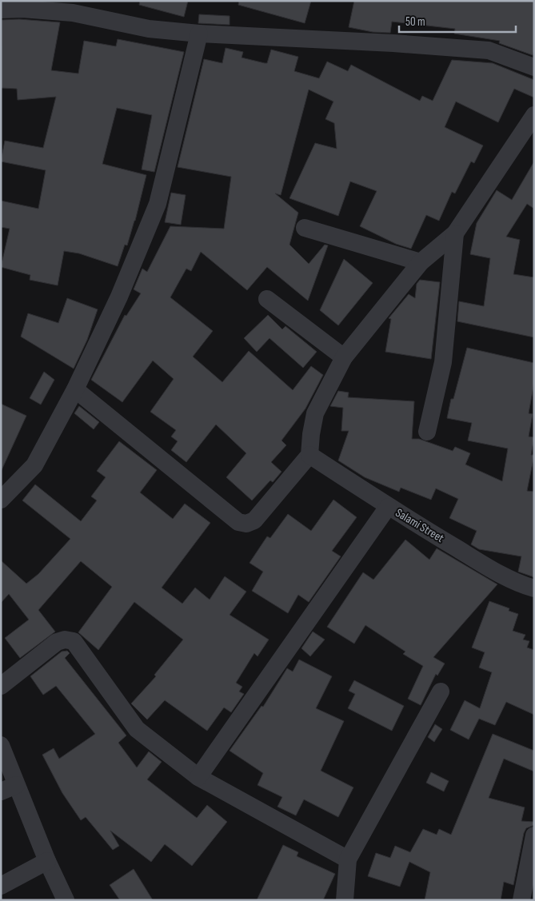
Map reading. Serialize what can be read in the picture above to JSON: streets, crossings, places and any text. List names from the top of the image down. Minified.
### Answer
{"streets":{"street":["Salami Street"]},"scale_bar":"50 m"}
